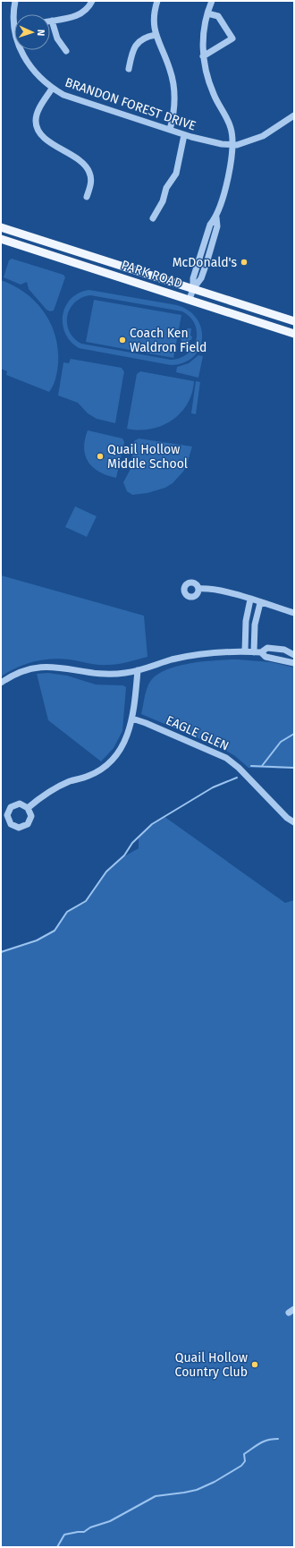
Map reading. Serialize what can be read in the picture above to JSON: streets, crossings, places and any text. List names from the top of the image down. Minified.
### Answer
{"streets":{"main road":["PARK ROAD"],"street":["BRANDON FOREST DRIVE","EAGLE GLEN"]},"places":["McDonald's","Coach Ken Waldron Field","Quail Hollow Middle School","Quail Hollow Country Club"],"north":"right"}
